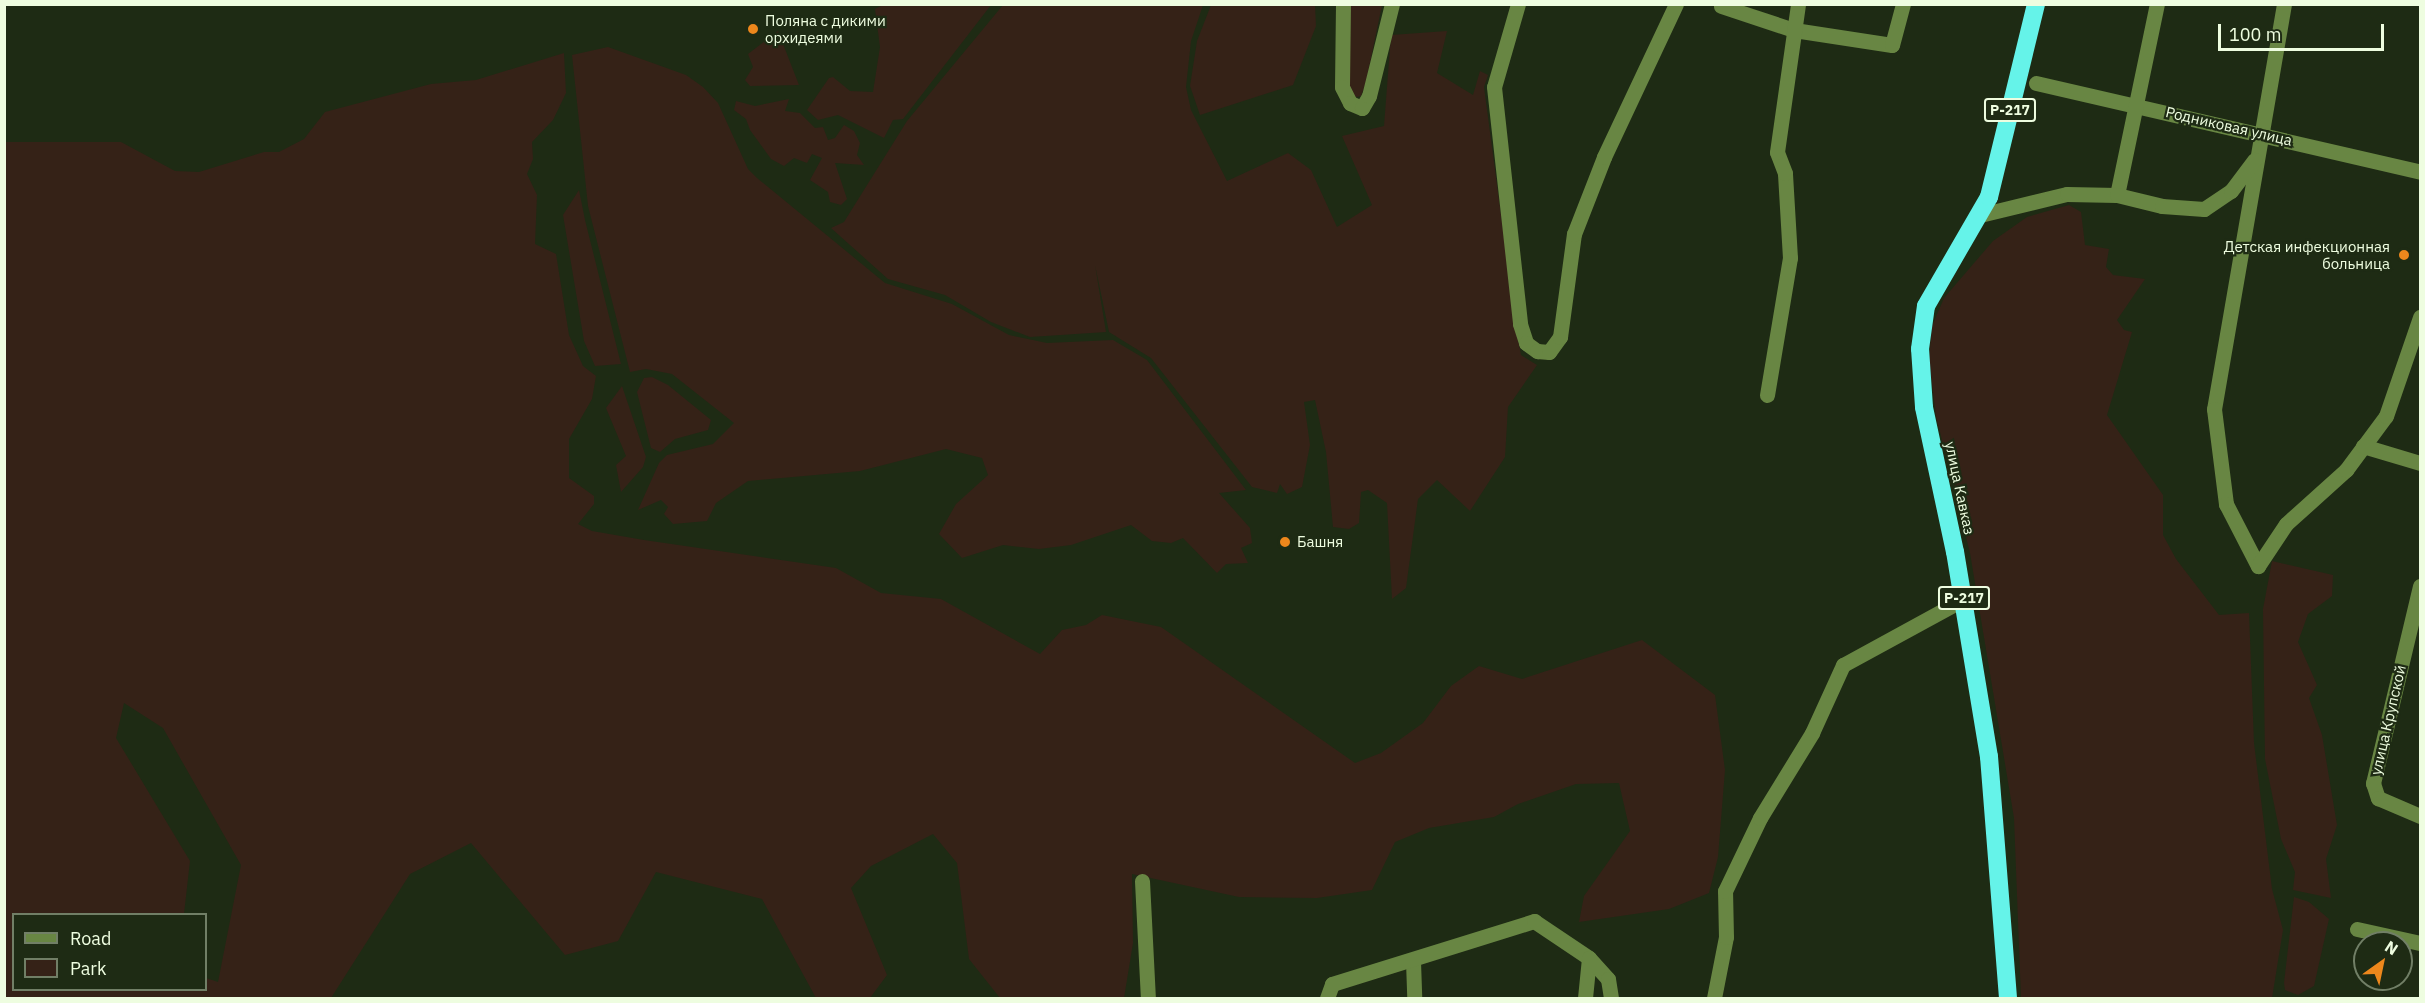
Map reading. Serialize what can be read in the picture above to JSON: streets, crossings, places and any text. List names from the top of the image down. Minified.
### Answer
{"streets":{"highway":["Р-217","улица Кавказ"],"street":["Родниковая улица","улица Крупской"]},"places":["Поляна с дикими орхидеями","Детская инфекционная больница","Башня"],"legend":["Road","Park"],"scale_bar":"100 m","north":"top right"}
